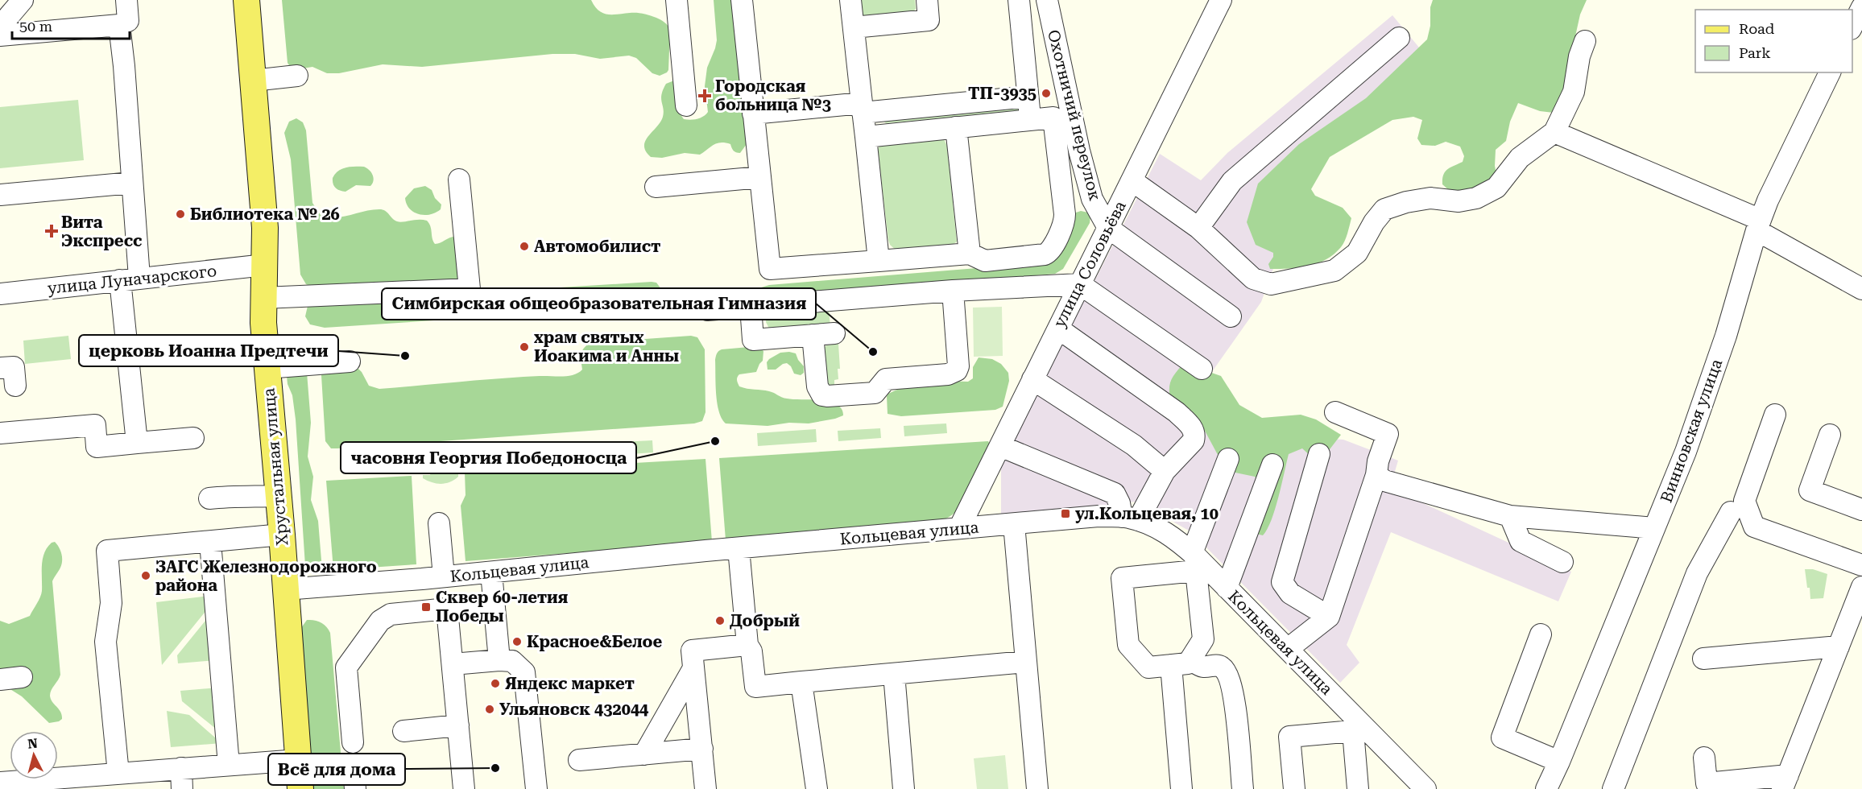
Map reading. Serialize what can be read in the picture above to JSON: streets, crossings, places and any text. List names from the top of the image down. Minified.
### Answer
{"streets":{"main road":["Хрустальная улица"],"street":["Охотничий переулок","улица Соловьёва","улица Луначарского","Винновская улица","Кольцевая улица"]},"crossings":[["Охотничий переулок","улица Соловьёва"],["улица Соловьёва","Кольцевая улица"],["улица Луначарского","Хрустальная улица"],["Хрустальная улица","Кольцевая улица"]],"places":{"other":["ТП-3935","Библиотека № 26","Автомобилист","храм святых Иоакима и Анны","Симбирская общеобразовательная Гимназия","церковь Иоанна Предтечи","часовня Георгия Победоносца","ЗАГС Железнодорожного района","Добрый","Красное&Белое","Яндекс маркет","Ульяновск 432044","Всё для дома"],"health":["Городская больница №3","Вита Экспресс"],"transit":["ул.Кольцевая, 10","Сквер 60-летия Победы"]},"legend":["Road","Park"],"scale_bar":"50 m","north":"top"}
